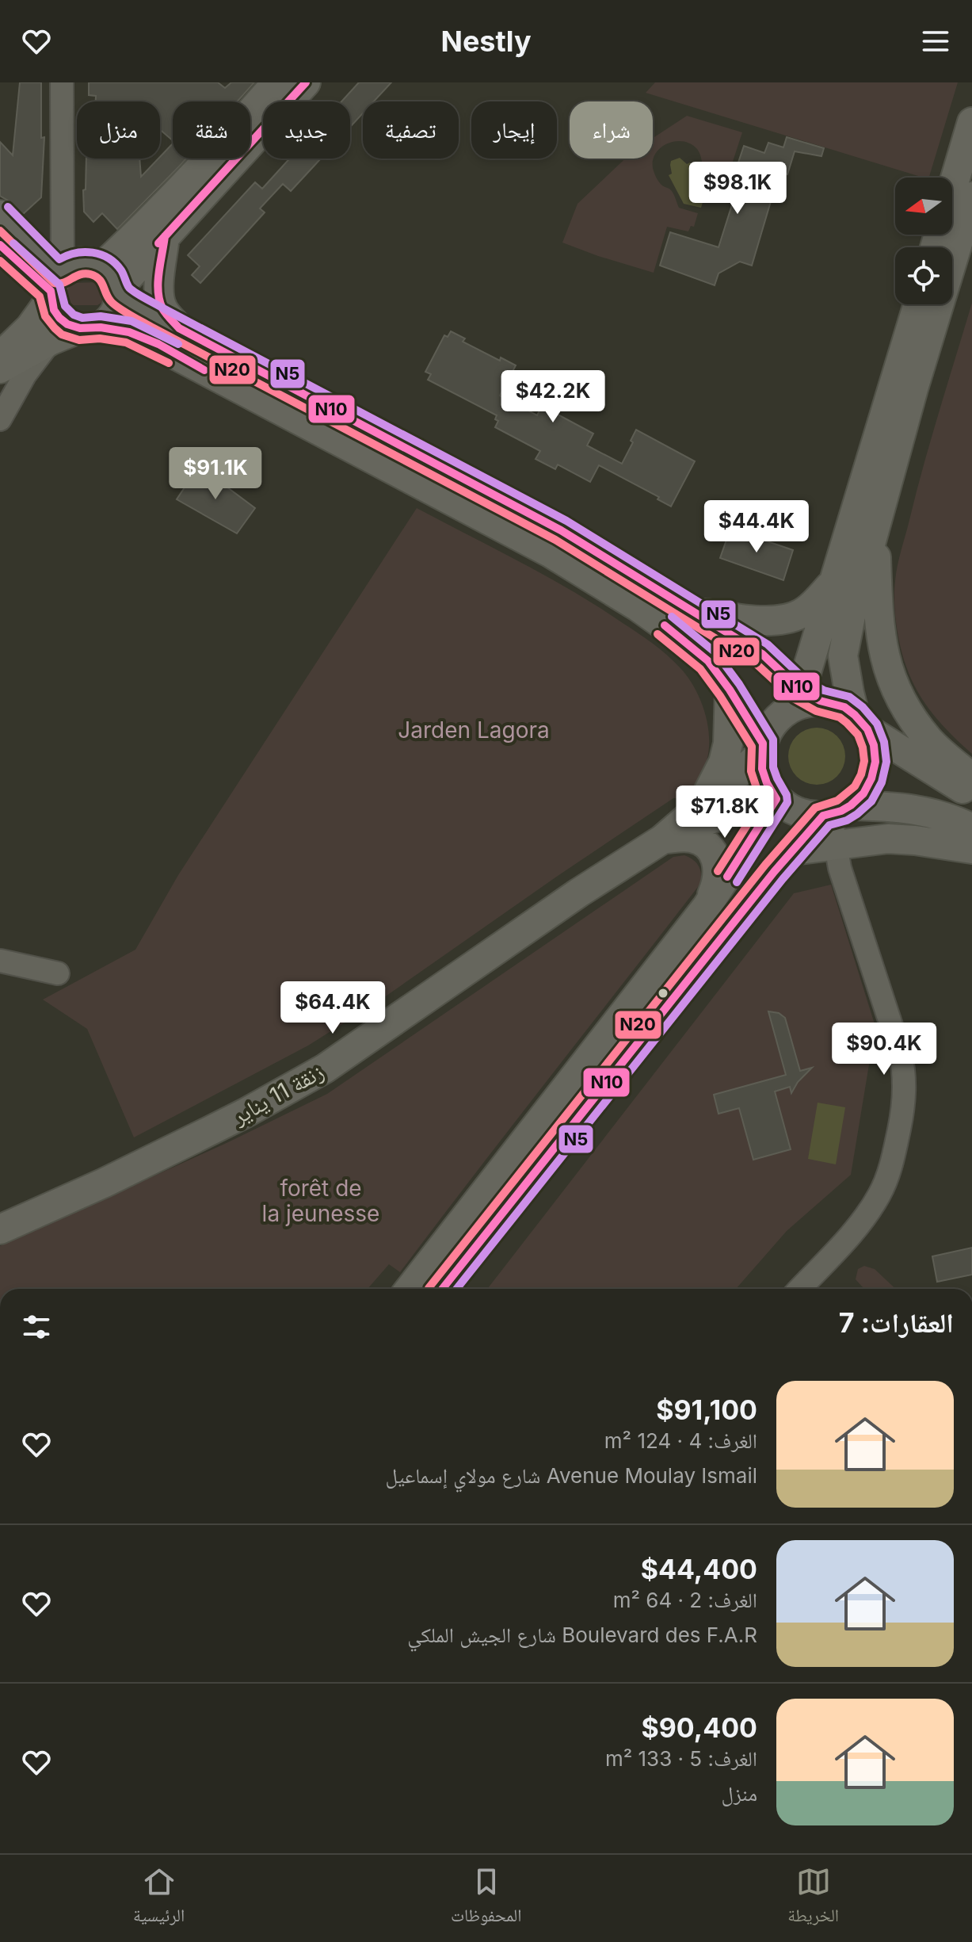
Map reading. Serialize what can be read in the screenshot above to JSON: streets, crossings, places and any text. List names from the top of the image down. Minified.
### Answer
{"streets":{"main road":["زنقة 11 يناير"]},"parks":["Jarden Lagora","forêt de la jeunesse"],"lines":["transit line N10","transit line N5","transit line N20"],"north":"left","page":{"header":"Nestly","chip":["شراء","إيجار","تصفية","جديد","شقة","منزل"],"price":["$98.1K","$42.2K","$91.1K","$44.4K","$71.8K","$64.4K","$90.4K"],"heading":"العقارات: 7","list":[{"name":"$91,100","note":"الغرف: 4 · 124 m² · Avenue Moulay Ismail شارع مولاي إسماعيل"},{"name":"$44,400","note":"الغرف: 2 · 64 m² · Boulevard des F.A.R شارع الجيش الملكي"},{"name":"$90,400","note":"الغرف: 5 · 133 m² · منزل"}],"tabs":["الخريطة","المحفوظات","الرئيسية"]}}
